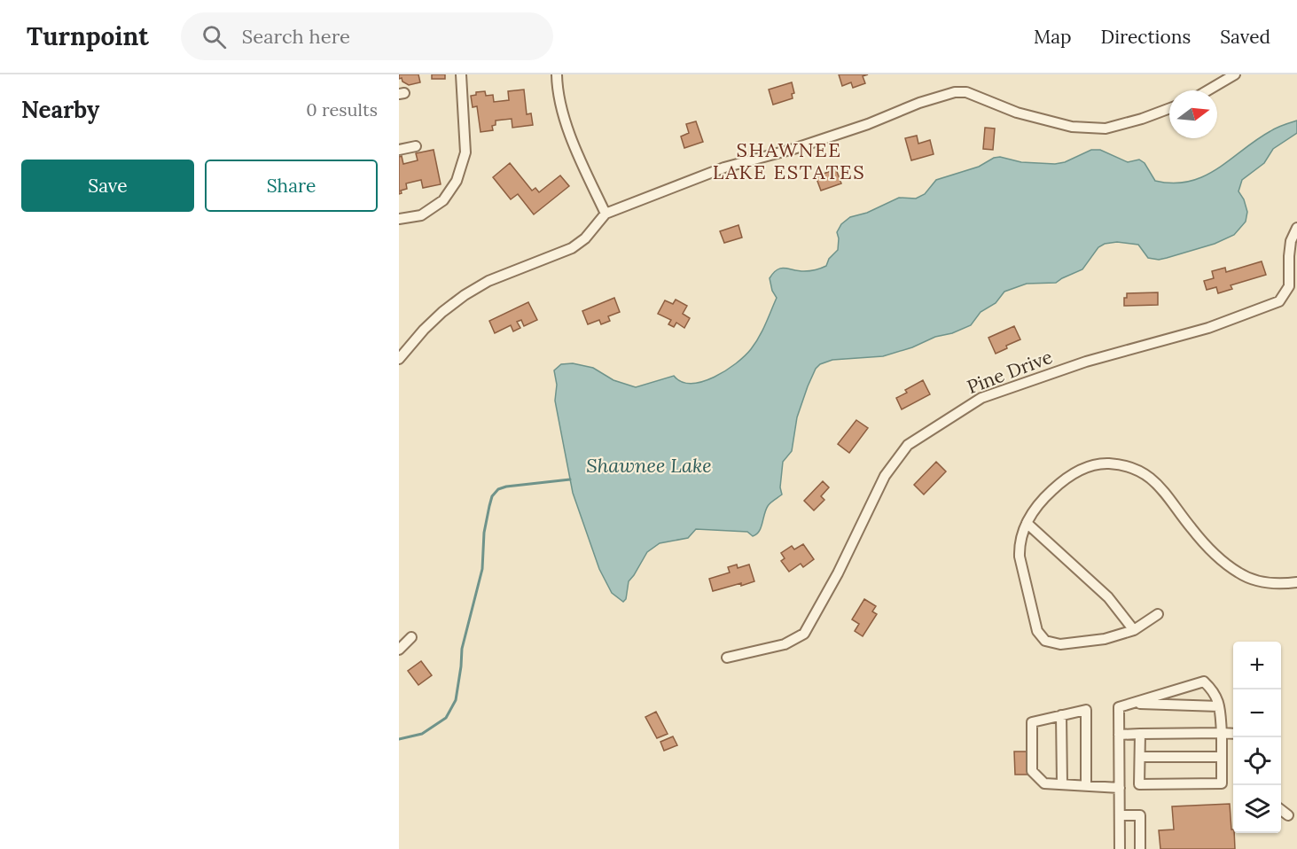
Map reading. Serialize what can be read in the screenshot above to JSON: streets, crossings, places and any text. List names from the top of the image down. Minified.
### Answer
{"streets":{"street":["Pine Drive"]},"districts":["SHAWNEE LAKE ESTATES"],"water":["Shawnee Lake"],"north":"right","page":{"header":"Turnpoint","search":"Search here","nav":["Map","Directions","Saved"],"heading":["Nearby","0 results"],"buttons":["Save","Share"],"map_buttons":["+","−"]}}
